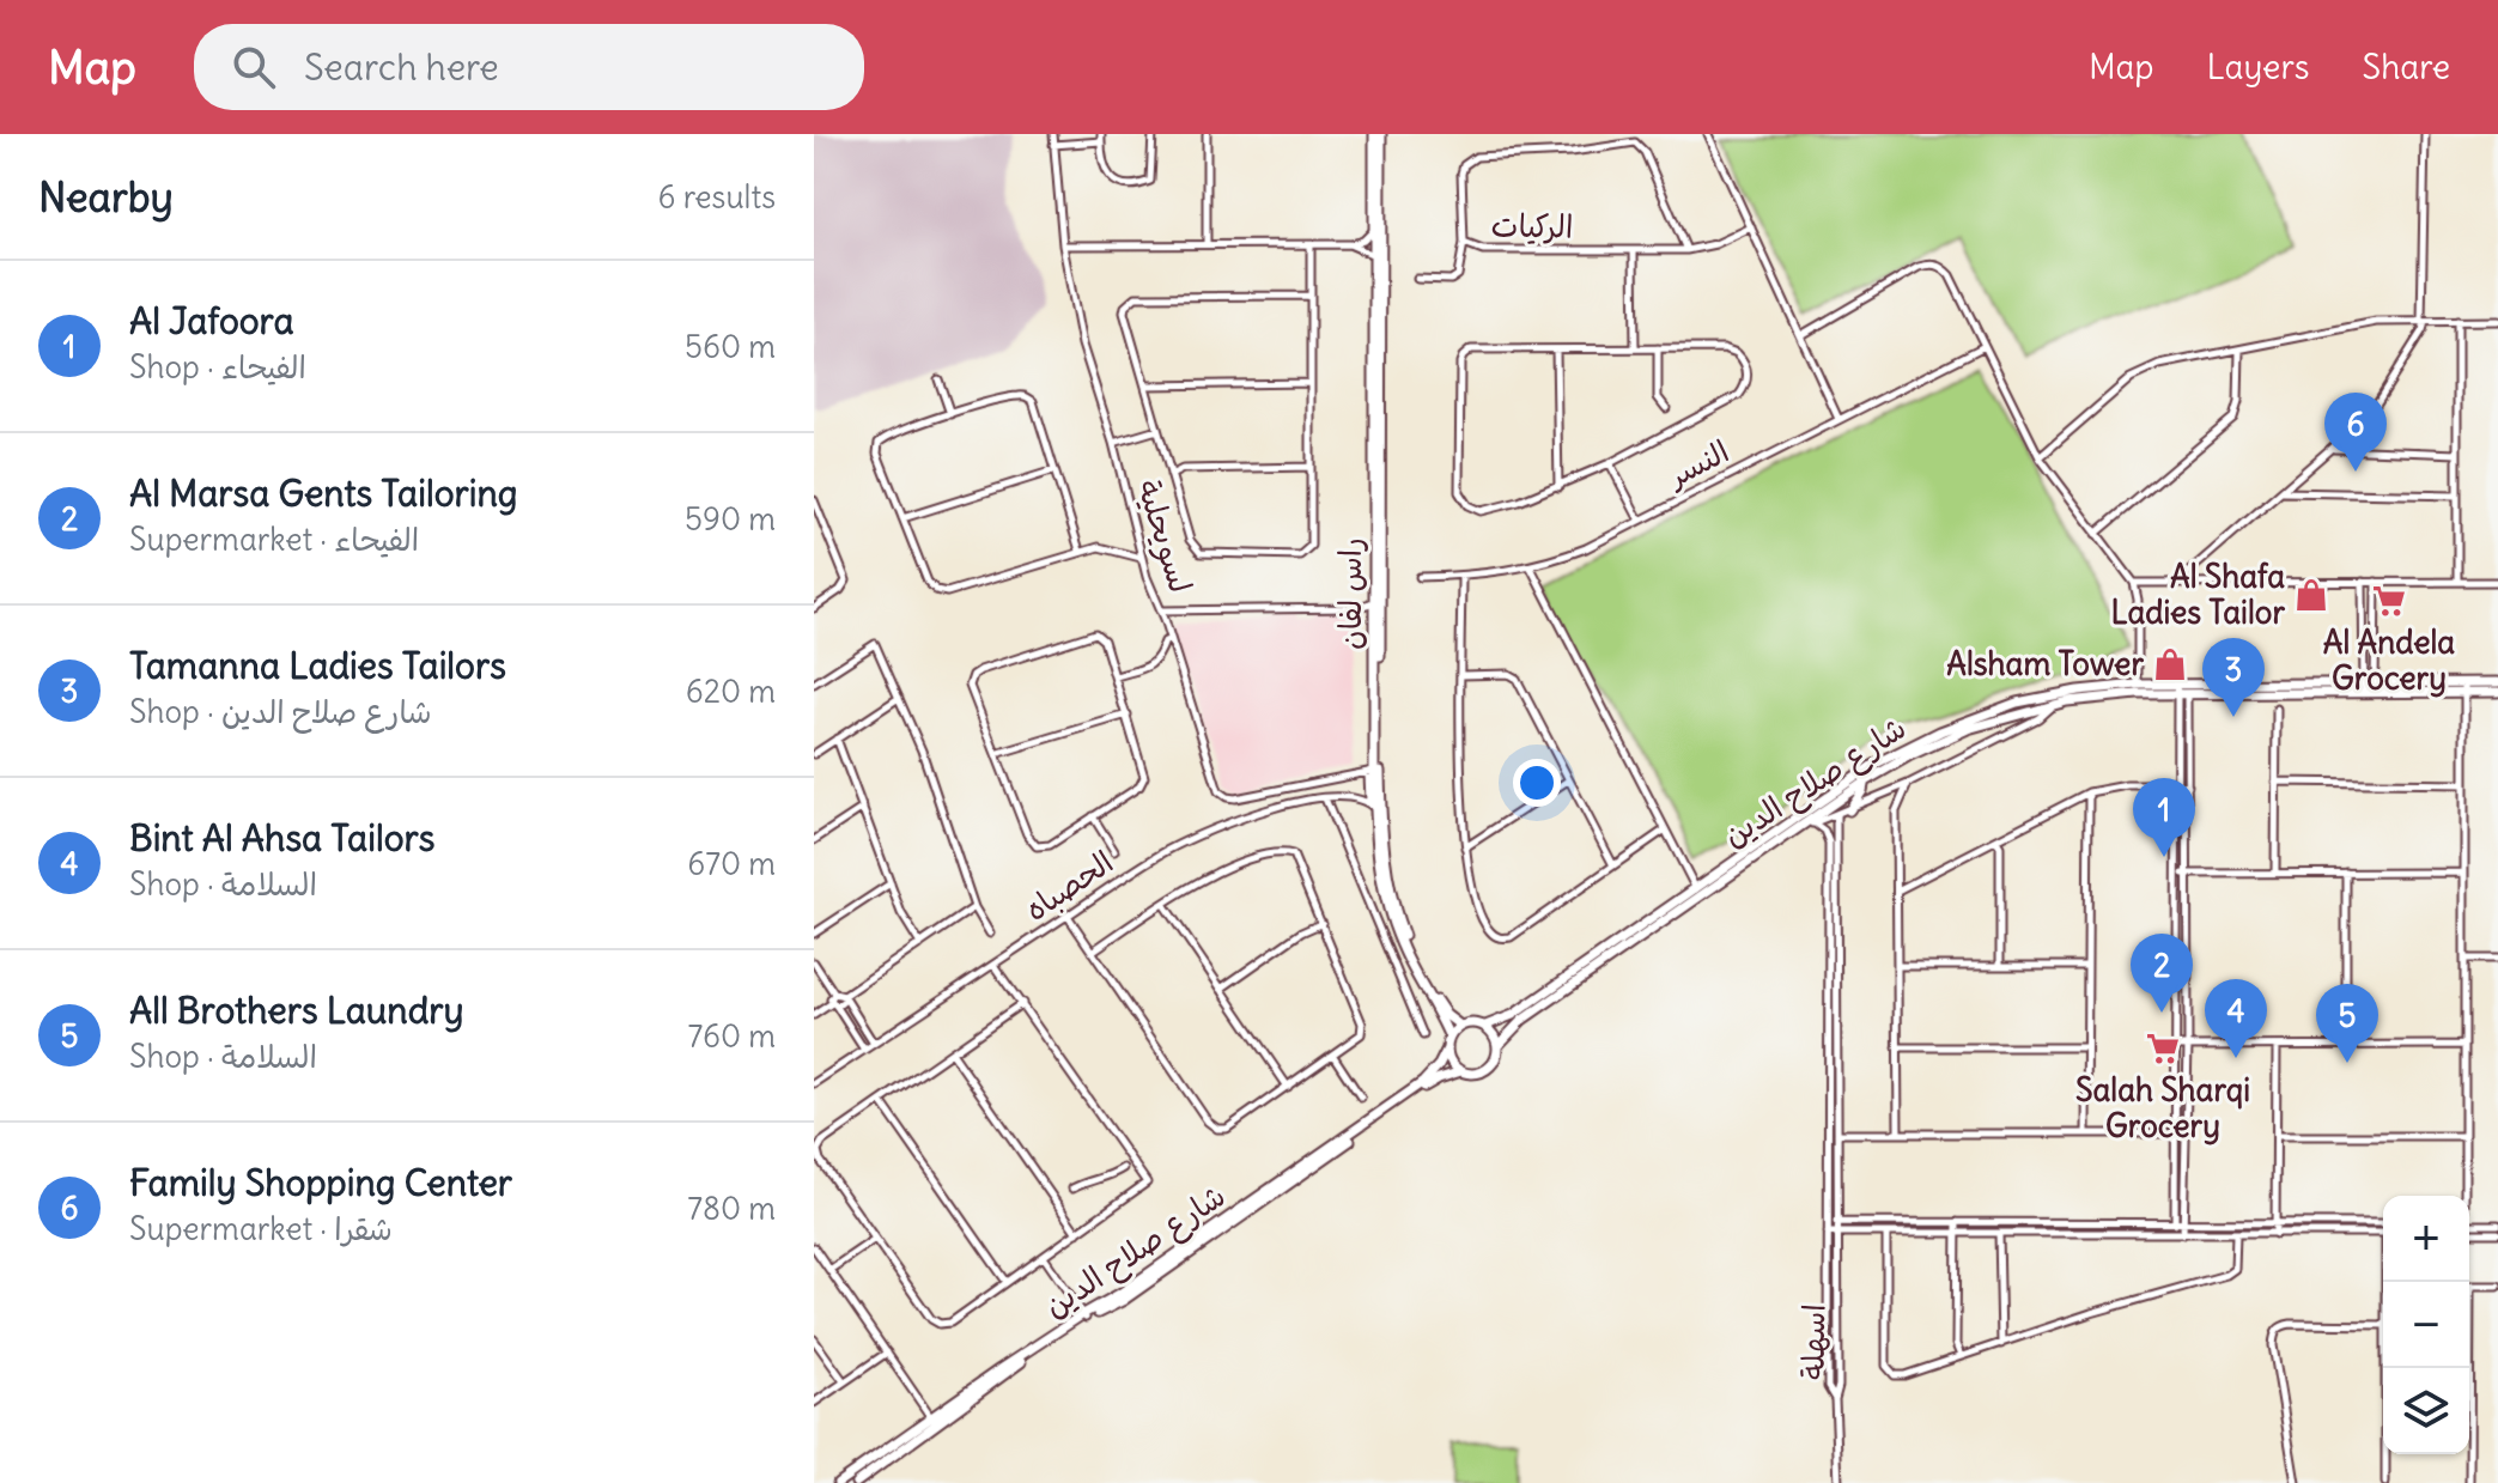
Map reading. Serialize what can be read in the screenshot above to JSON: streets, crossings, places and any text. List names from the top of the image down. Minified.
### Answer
{"streets":{"street":["الركيات","النسر","لسويحلية","راس لفان","شارع صلاح الدين","الحصباه","اسهلة"]},"crossings":[["لسويحلية","راس لفان"],["راس لفان","شارع صلاح الدين"],["راس لفان","الحصباه"],["شارع صلاح الدين","اسهلة"]],"places":{"shop":["Al Shafa Ladies Tailor","Alsham Tower"],"supermarket":["Al Andela Grocery","Salah Sharqi Grocery"]},"page":{"header":"Map","search":"Search here","nav":["Map","Layers","Share"],"heading":["Nearby","6 results"],"list":[{"mark":"1","name":"Al Jafoora","note":"Shop · الفيحاء","value":"560 m"},{"mark":"2","name":"Al Marsa Gents Tailoring","note":"Supermarket · الفيحاء","value":"590 m"},{"mark":"3","name":"Tamanna Ladies Tailors","note":"Shop · شارع صلاح الدين","value":"620 m"},{"mark":"4","name":"Bint Al Ahsa Tailors","note":"Shop · السلامة","value":"670 m"},{"mark":"5","name":"All Brothers Laundry","note":"Shop · السلامة","value":"760 m"},{"mark":"6","name":"Family Shopping Center","note":"Supermarket · شقرا","value":"780 m"}],"pins":["6","3","1","2","4","5"],"map_buttons":["+","−"]}}
